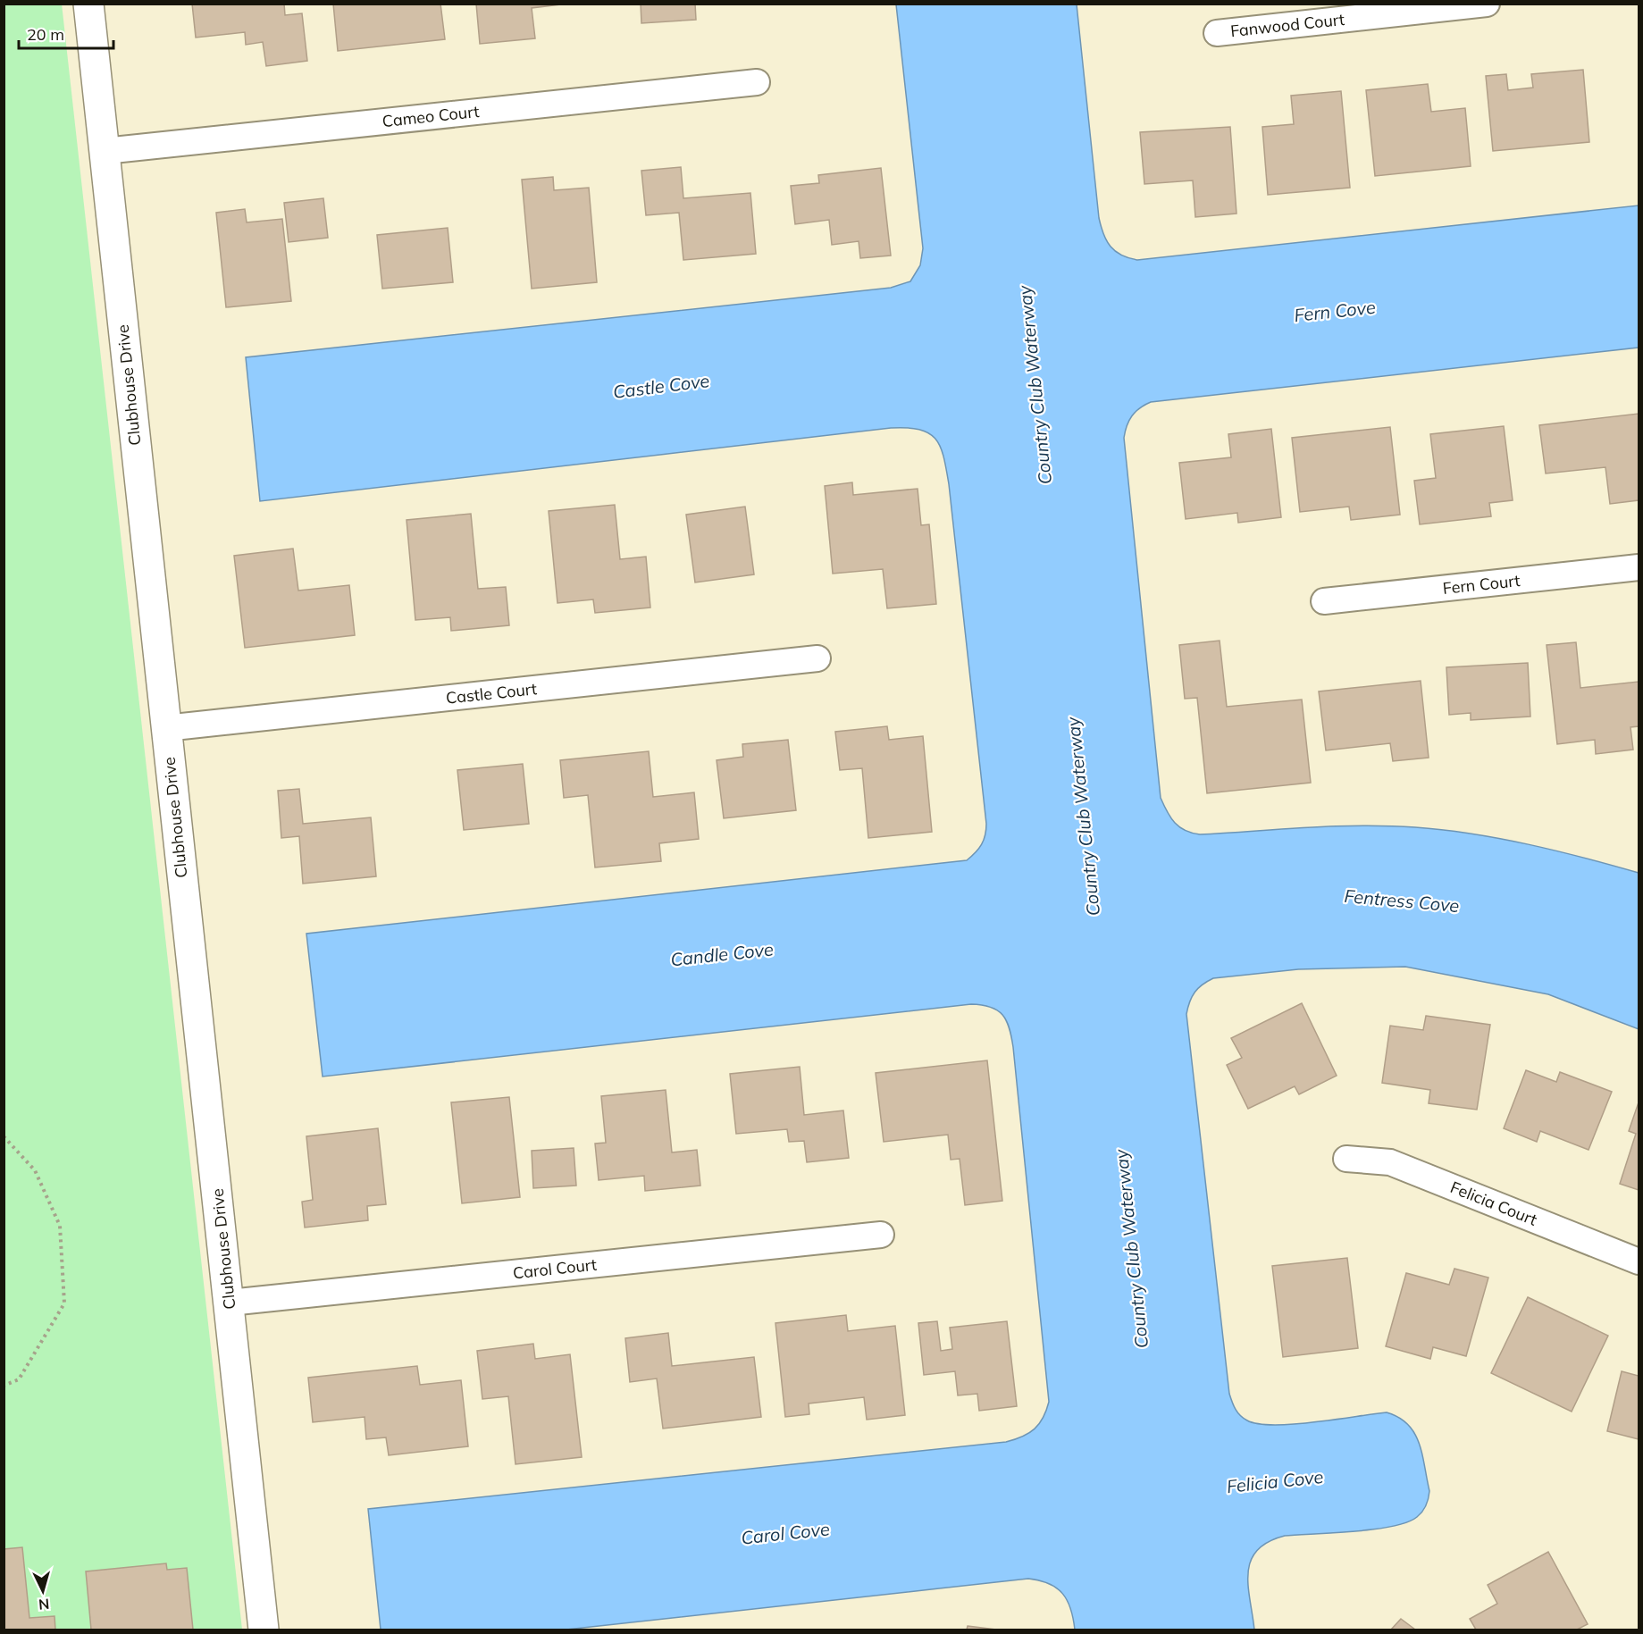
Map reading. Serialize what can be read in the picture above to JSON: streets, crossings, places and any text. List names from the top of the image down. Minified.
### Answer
{"streets":{"street":["Fanwood Court","Cameo Court","Clubhouse Drive","Fern Court","Castle Court","Felicia Court","Carol Court"]},"crossings":[["Cameo Court","Clubhouse Drive"],["Clubhouse Drive","Castle Court"],["Clubhouse Drive","Carol Court"]],"water":["Fern Cove","Country Club Waterway","Castle Cove","Fentress Cove","Candle Cove","Felicia Cove","Carol Cove"],"scale_bar":"20 m","north":"bottom"}
